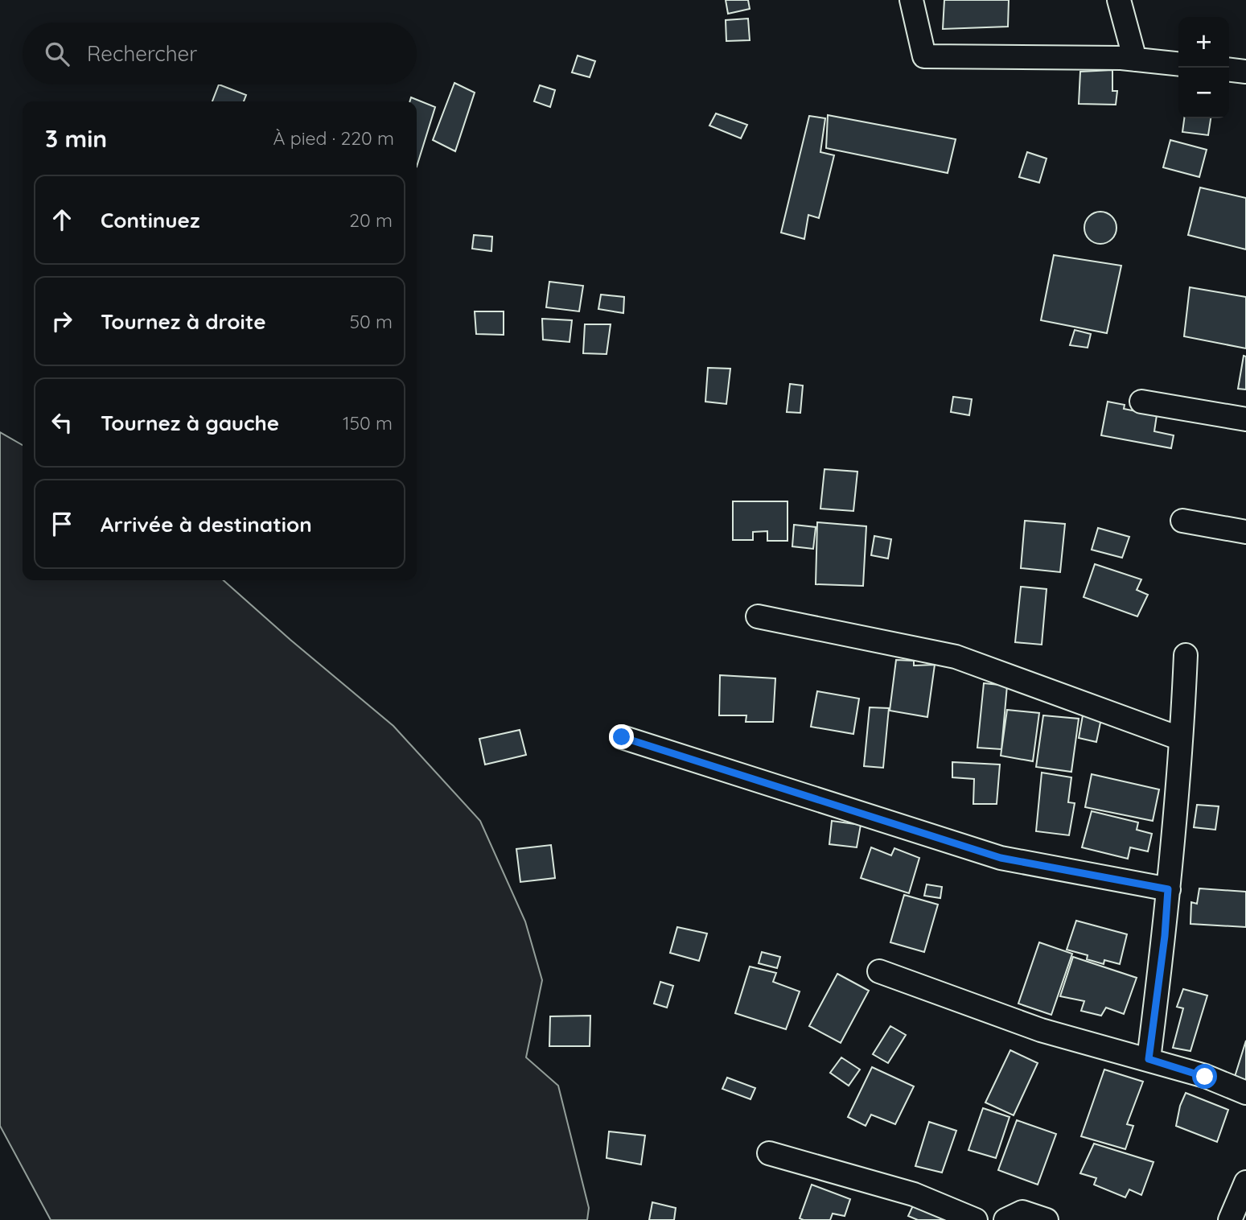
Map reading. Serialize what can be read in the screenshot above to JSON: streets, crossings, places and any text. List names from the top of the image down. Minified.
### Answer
{"page":{"map_buttons":["+","−"],"search":"Rechercher","heading":["3 min","À pied · 220 m"],"list":[["Continuez","20 m"],["Tournez à droite","50 m"],["Tournez à gauche","150 m"],"Arrivée à destination"]}}
